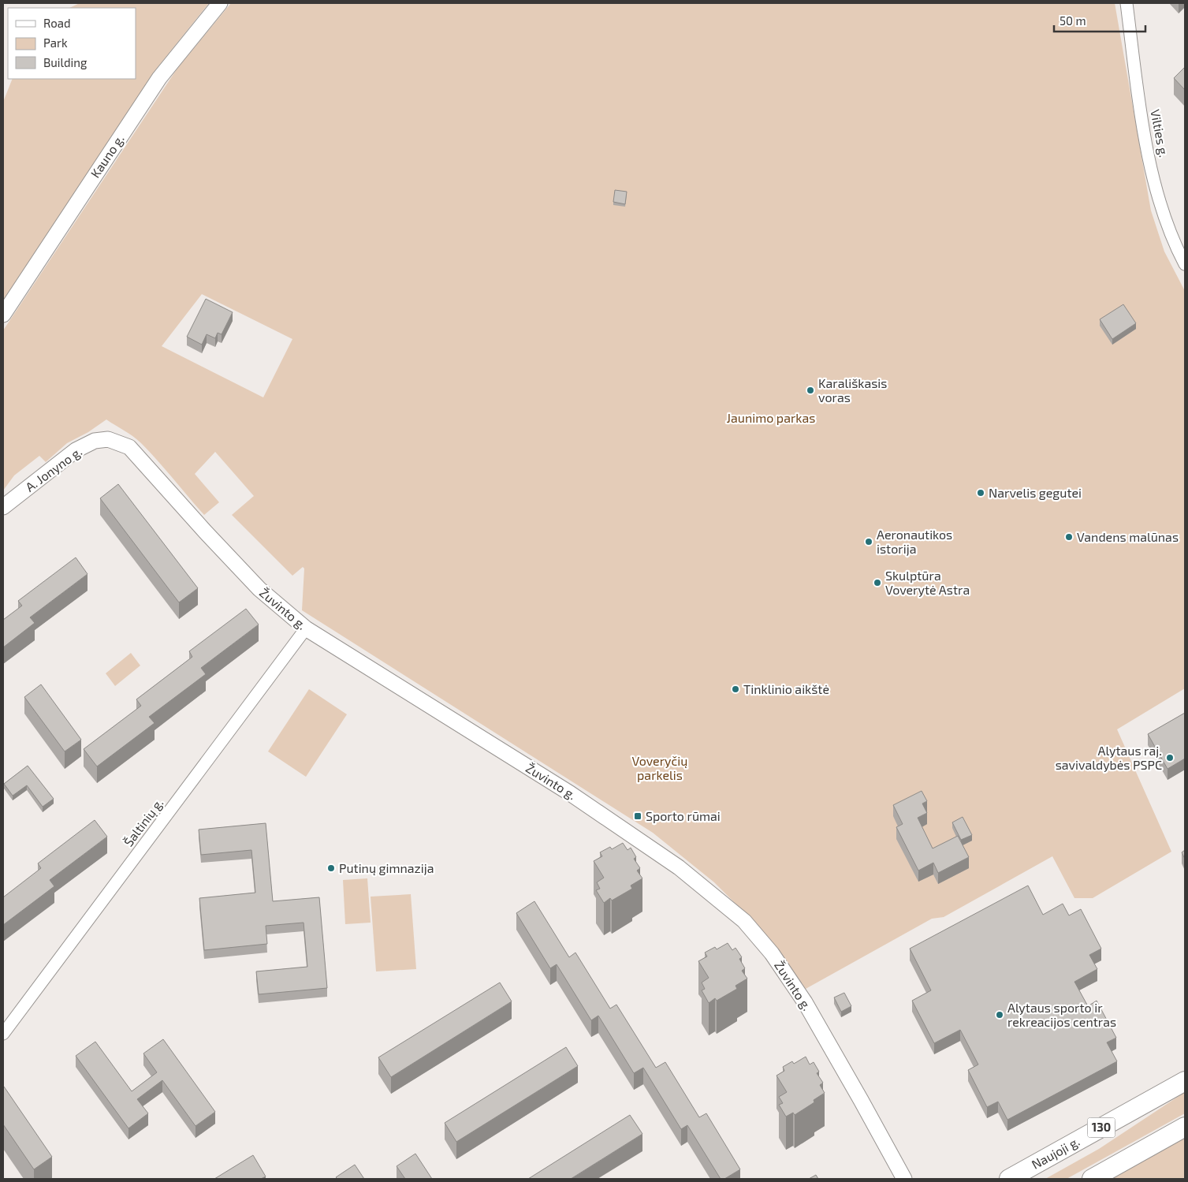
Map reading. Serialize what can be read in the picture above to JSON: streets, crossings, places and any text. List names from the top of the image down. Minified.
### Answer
{"streets":{"main road":["130","Naujoji g."],"street":["Vilties g.","Kauno g.","A. Jonyno g.","Žuvinto g.","Šaltinių g."]},"crossings":[["A. Jonyno g.","Žuvinto g."],["Žuvinto g.","Šaltinių g."]],"parks":["Jaunimo parkas","Voveryčių parkelis"],"places":{"other":["Karališkasis voras","Narvelis gegutei","Vandens malūnas","Aeronautikos istorija","Skulptūra Voverytė Astra","Tinklinio aikštė","Alytaus raj. savivaldybės PSPC","Putinų gimnazija","Alytaus sporto ir rekreacijos centras"],"transit":["Sporto rūmai"]},"legend":["Road","Park","Building"],"scale_bar":"50 m"}
